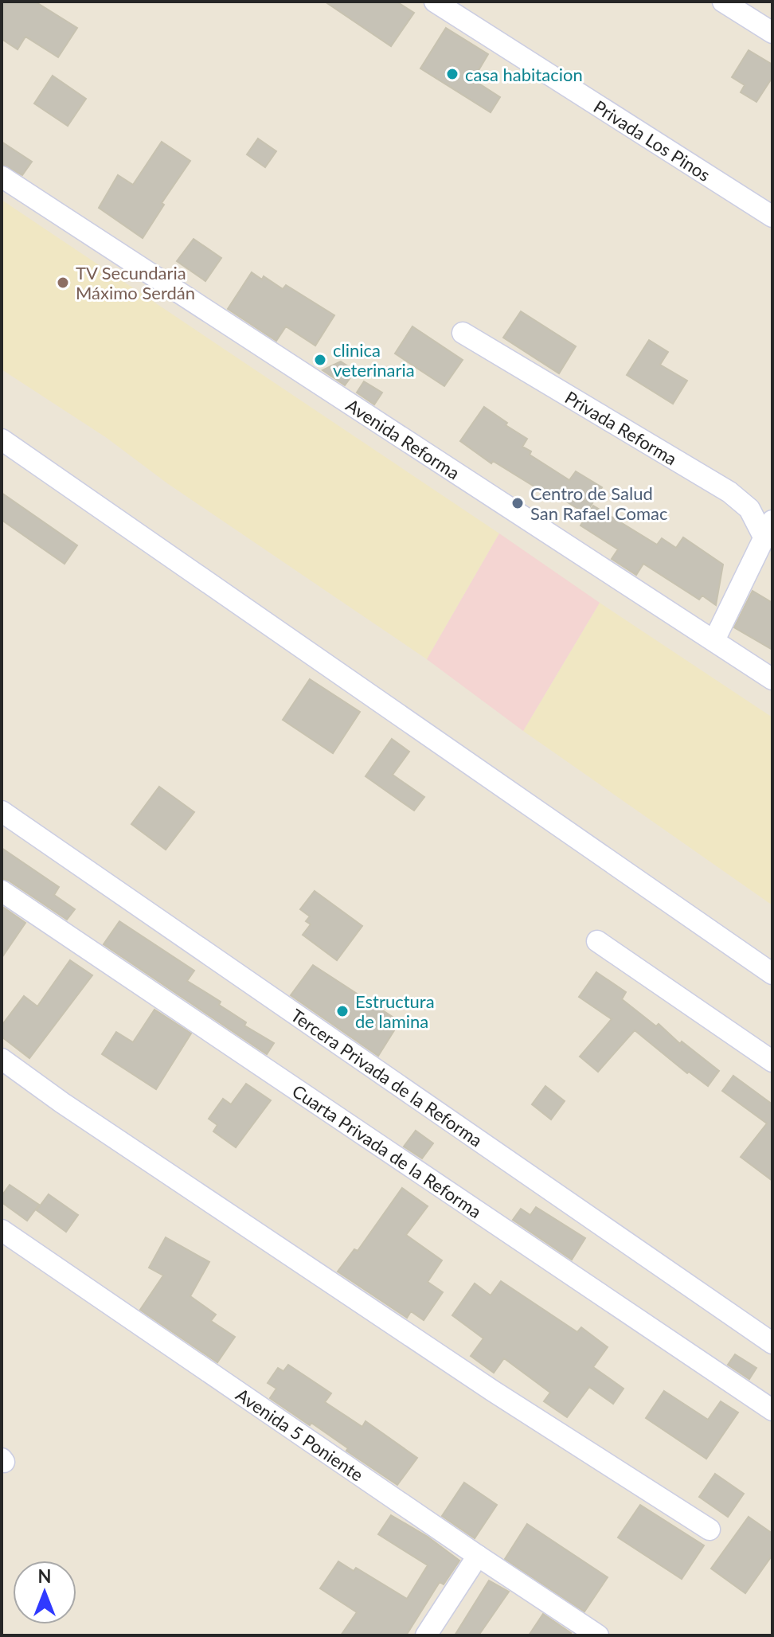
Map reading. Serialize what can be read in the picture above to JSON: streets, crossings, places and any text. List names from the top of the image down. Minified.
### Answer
{"streets":{"street":["Privada Los Pinos","Privada Reforma","Avenida Reforma","Tercera Privada de la Reforma","Cuarta Privada de la Reforma","Avenida 5 Poniente"]},"places":["casa habitacion","TV Secundaria Máximo Serdán","clinica veterinaria","Centro de Salud San Rafael Comac","Estructura de lamina"],"north":"top"}
